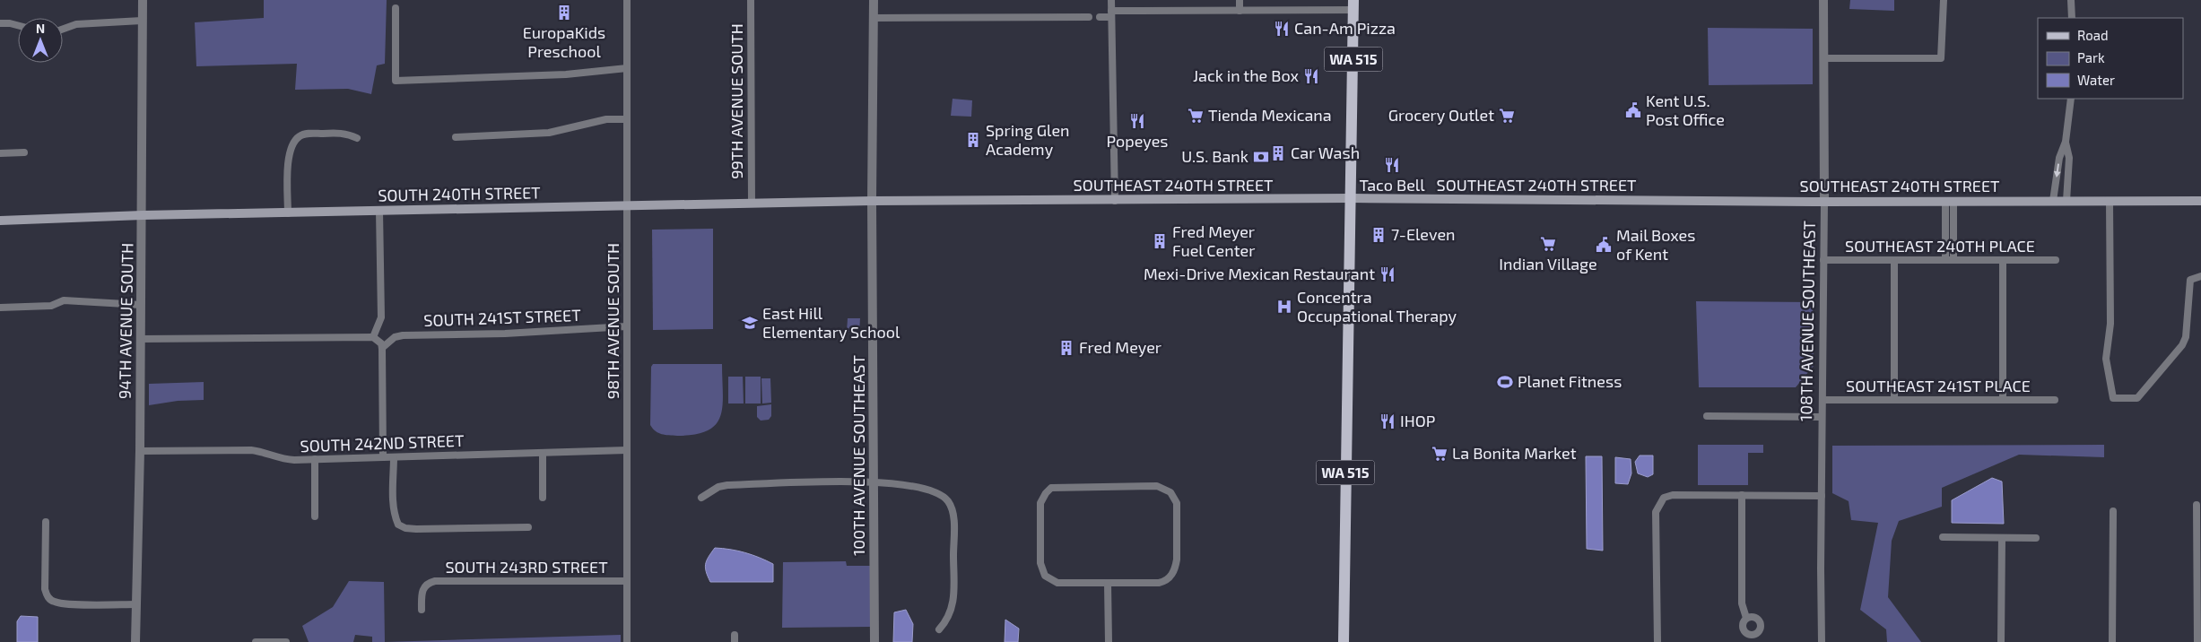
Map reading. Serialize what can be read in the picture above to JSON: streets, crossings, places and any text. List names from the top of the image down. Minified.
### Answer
{"streets":{"main road":["WA 515","SOUTHEAST 240TH STREET","SOUTH 240TH STREET"],"street":["99TH AVENUE SOUTH","SOUTHEAST 240TH PLACE","SOUTH 241ST STREET","94TH AVENUE SOUTH","98TH AVENUE SOUTH","108TH AVENUE SOUTHEAST","SOUTHEAST 241ST PLACE","SOUTH 242ND STREET","100TH AVENUE SOUTHEAST","SOUTH 243RD STREET"]},"crossings":[["WA 515","SOUTHEAST 240TH STREET"],["99TH AVENUE SOUTH","SOUTH 240TH STREET"],["SOUTHEAST 240TH STREET","SOUTH 240TH STREET"],["SOUTHEAST 240TH STREET","108TH AVENUE SOUTHEAST"],["SOUTHEAST 240TH STREET","100TH AVENUE SOUTHEAST"],["SOUTH 240TH STREET","94TH AVENUE SOUTH"],["SOUTH 240TH STREET","98TH AVENUE SOUTH"],["SOUTH 240TH STREET","100TH AVENUE SOUTHEAST"],["SOUTHEAST 240TH PLACE","108TH AVENUE SOUTHEAST"],["SOUTH 241ST STREET","98TH AVENUE SOUTH"],["94TH AVENUE SOUTH","SOUTH 242ND STREET"],["98TH AVENUE SOUTH","SOUTH 242ND STREET"],["98TH AVENUE SOUTH","SOUTH 243RD STREET"],["108TH AVENUE SOUTHEAST","SOUTHEAST 241ST PLACE"]],"places":{"building":["EuropaKids Preschool","Spring Glen Academy","Car Wash","7-Eleven","Fred Meyer Fuel Center","Fred Meyer"],"restaurant":["Can-Am Pizza","Jack in the Box","Popeyes","Taco Bell","Mexi-Drive Mexican Restaurant","IHOP"],"public building":["Kent U.S. Post Office","Mail Boxes of Kent"],"supermarket":["Tienda Mexicana","Grocery Outlet","Indian Village","La Bonita Market"],"bank":["U.S. Bank"],"hospital":["Concentra Occupational Therapy"],"school or university":["East Hill Elementary School"],"sports":["Planet Fitness"]},"legend":["Road","Park","Water"],"north":"top"}
